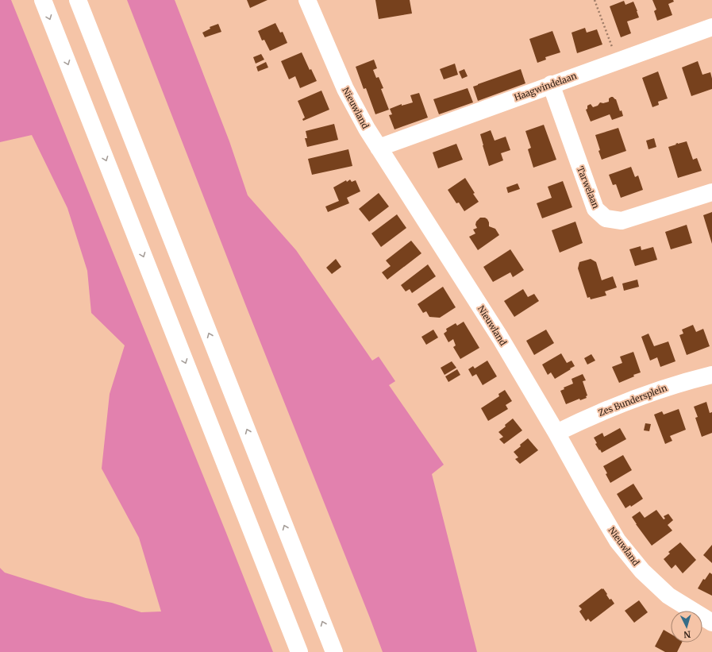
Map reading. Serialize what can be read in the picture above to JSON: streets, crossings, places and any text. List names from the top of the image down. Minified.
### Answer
{"streets":{"main road":["Haagwindelaan","Nieuwland","Tarwelaan","Zes Bundersplein"]},"crossings":[["Haagwindelaan","Nieuwland"],["Haagwindelaan","Tarwelaan"],["Nieuwland","Zes Bundersplein"]],"north":"bottom"}
